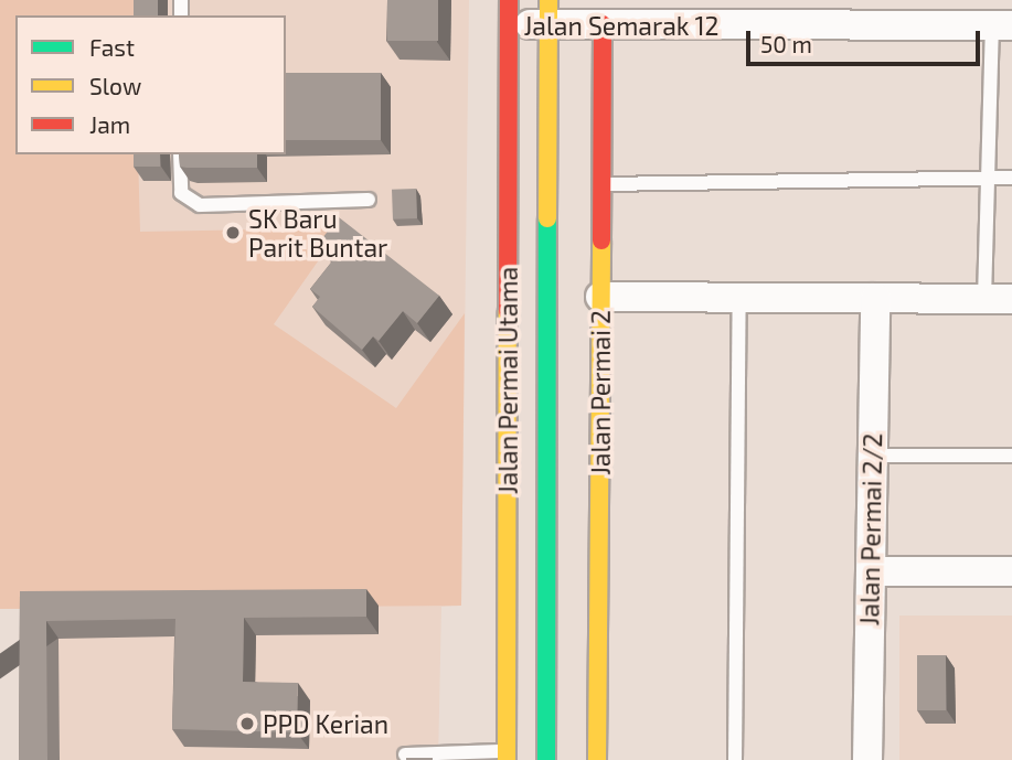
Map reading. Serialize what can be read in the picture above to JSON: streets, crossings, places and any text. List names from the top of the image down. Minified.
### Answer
{"streets":{"street":["Jalan Semarak 12","Jalan Permai Utama","Jalan Permai 2","Jalan Permai 2/2"]},"crossings":[["Jalan Semarak 12","Jalan Permai Utama"],["Jalan Semarak 12","Jalan Permai 2"]],"places":["SK Baru Parit Buntar","PPD Kerian"],"legend":["Fast","Slow","Jam"],"scale_bar":"50 m"}
